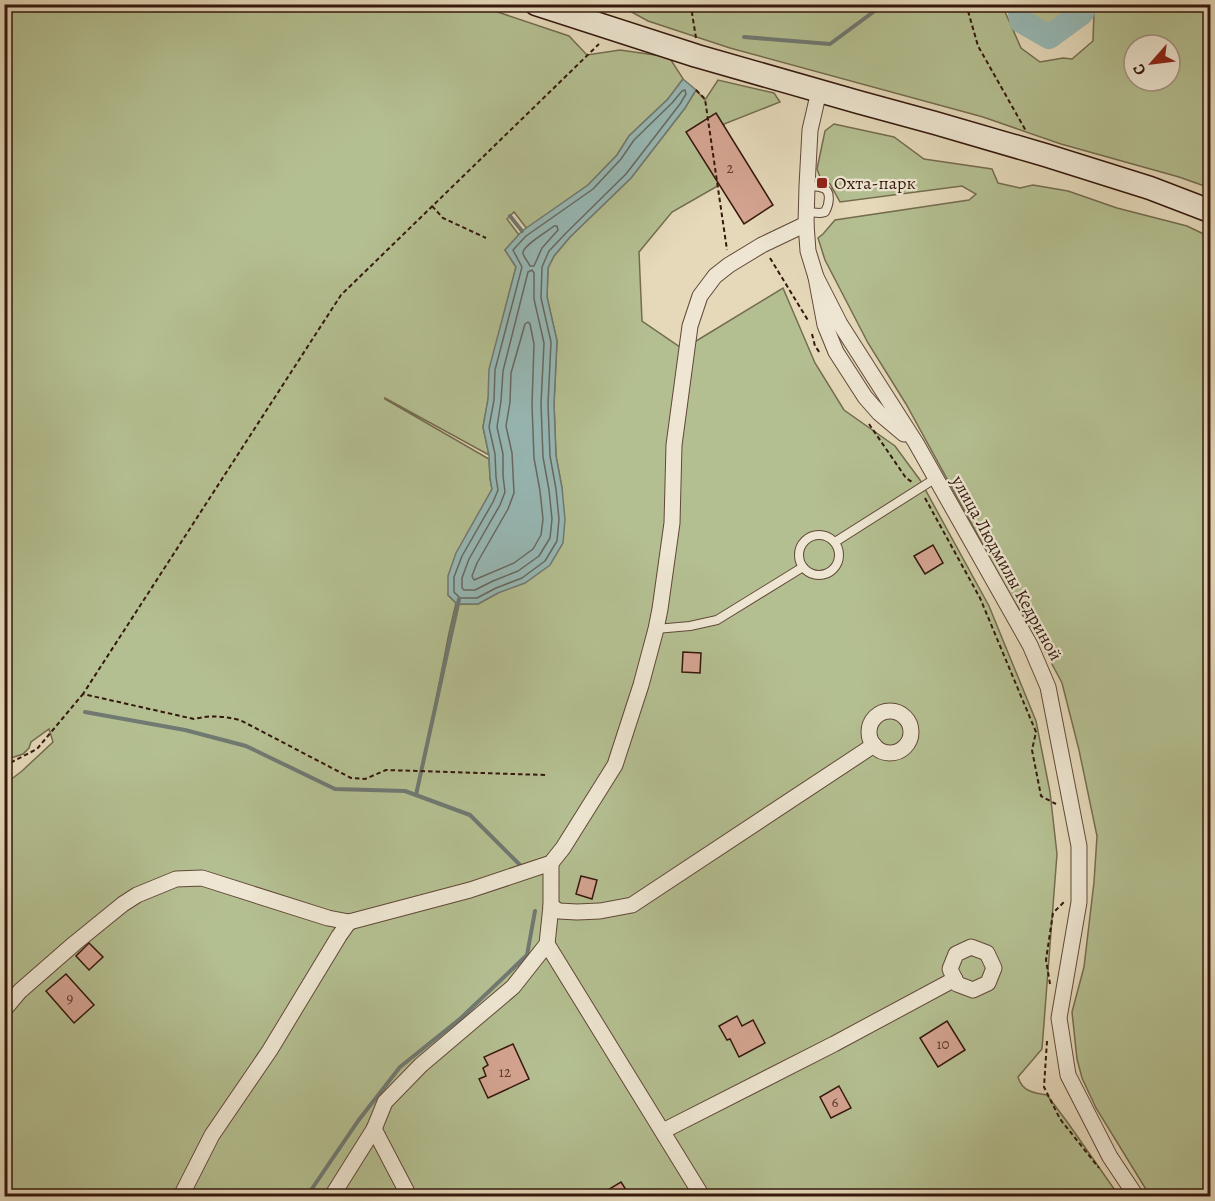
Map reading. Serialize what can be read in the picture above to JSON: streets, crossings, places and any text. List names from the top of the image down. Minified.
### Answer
{"streets":{"street":["улица Людмилы Кедриной"]},"places":{"transit":["Охта-парк"]},"house_numbers":["2","9","10","12","6"],"north":"bottom left"}
